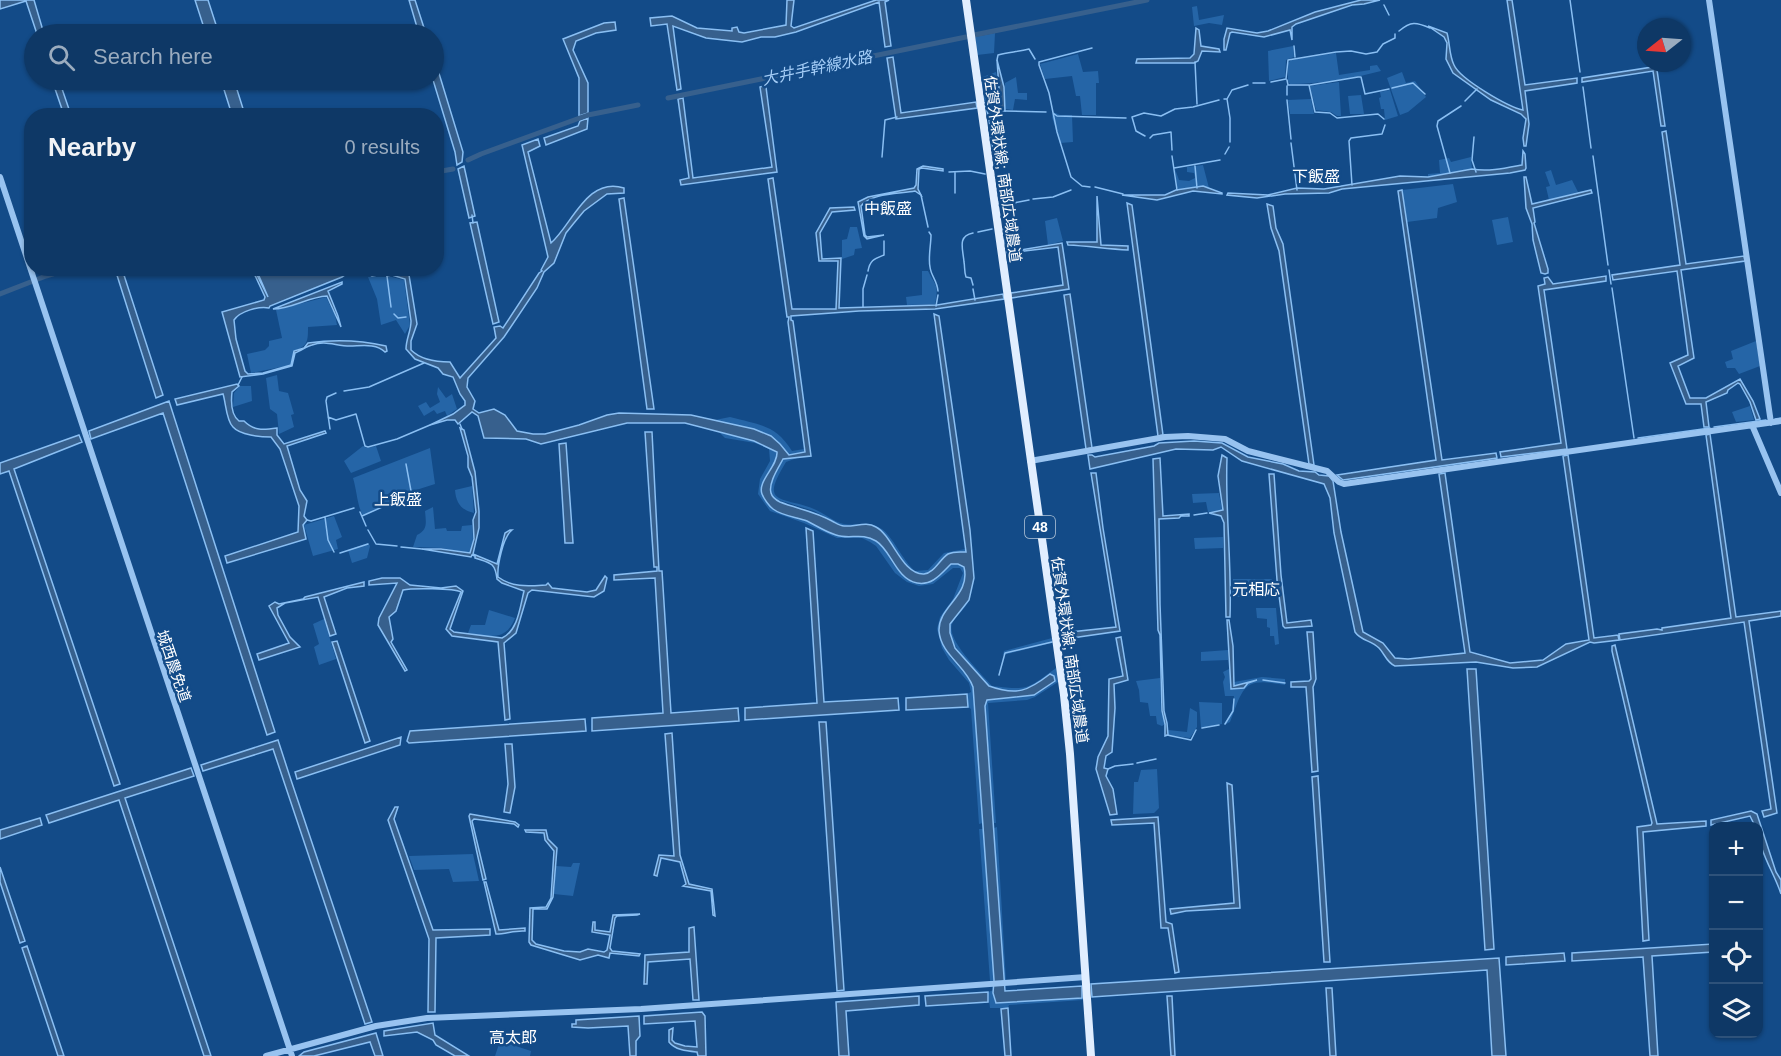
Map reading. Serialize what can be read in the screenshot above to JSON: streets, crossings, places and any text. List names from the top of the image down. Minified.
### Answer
{"streets":{"main road":["佐賀外環状線; 南部広域農道","48"],"street":["城西農免道"]},"districts":["下飯盛","中飯盛","上飯盛","元相応","高太郎"],"water":["大井手幹線水路"],"north":"left","page":{"search":"Search here","heading":["Nearby","0 results"],"map_buttons":["+","−"]}}
